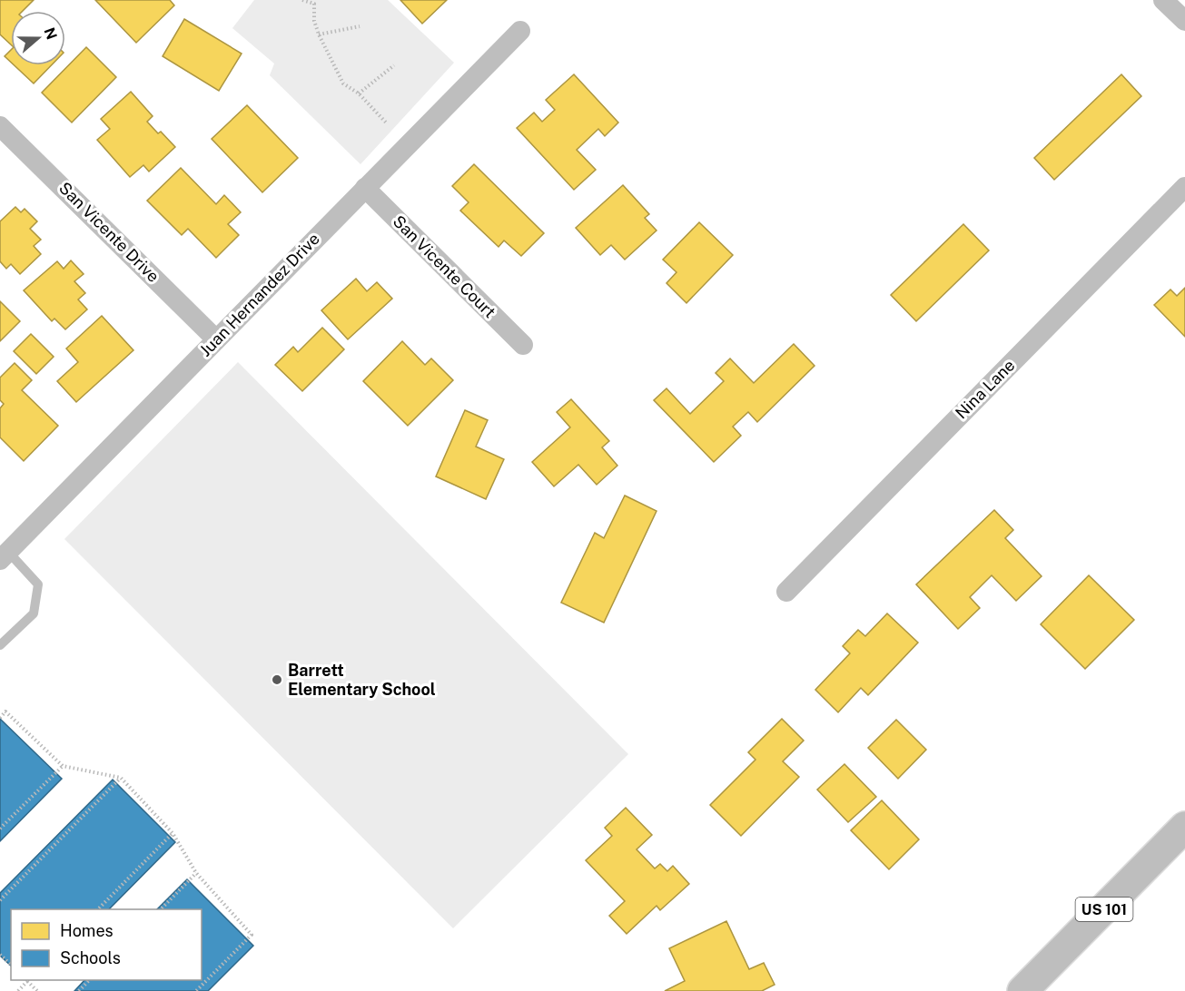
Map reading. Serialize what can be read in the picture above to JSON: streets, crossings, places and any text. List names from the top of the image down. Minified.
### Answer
{"streets":{"highway":["US 101"],"street":["San Vicente Drive","San Vicente Court","Juan Hernandez Drive","Nina Lane"]},"crossings":[["San Vicente Drive","Juan Hernandez Drive"],["San Vicente Court","Juan Hernandez Drive"]],"places":["Barrett Elementary School"],"legend":["Homes","Schools"],"north":"right"}
